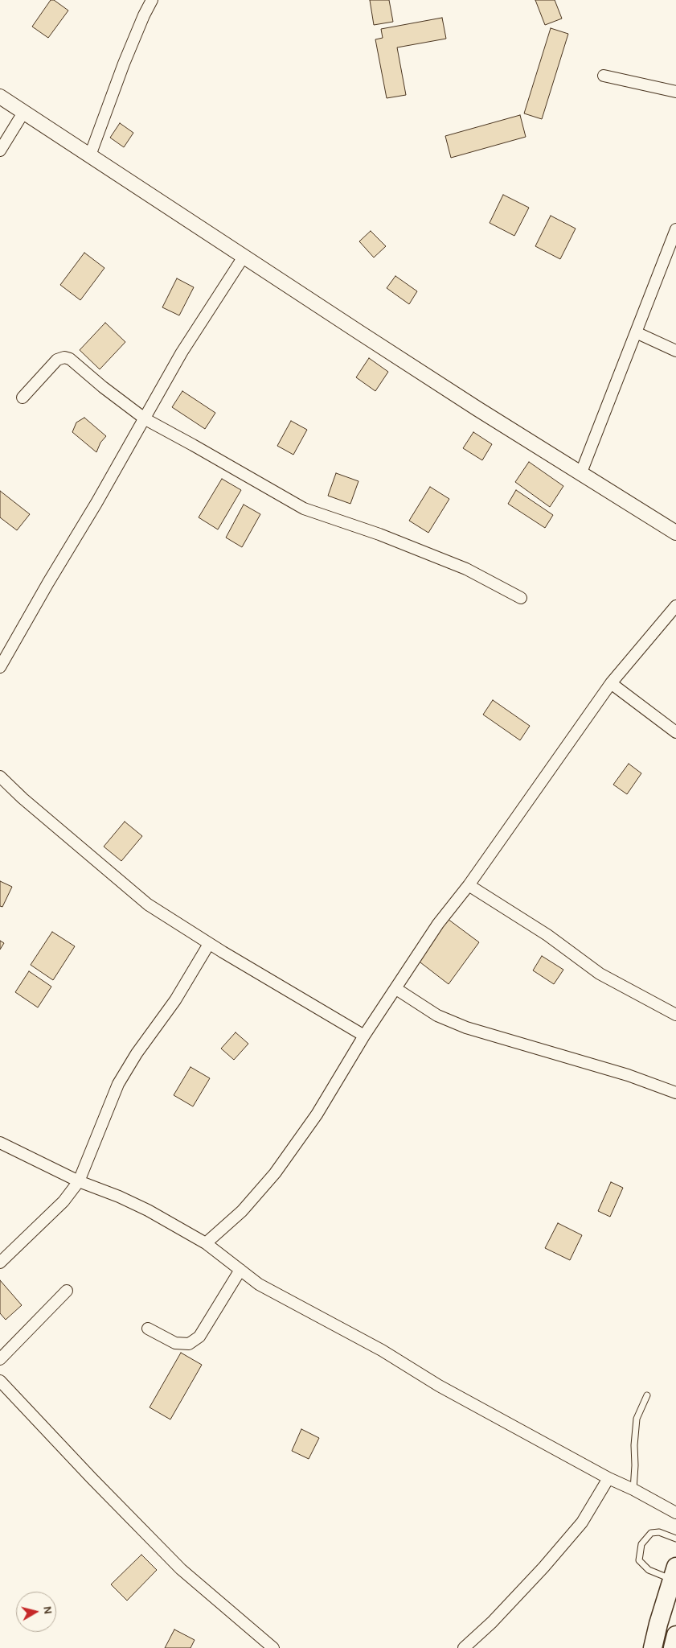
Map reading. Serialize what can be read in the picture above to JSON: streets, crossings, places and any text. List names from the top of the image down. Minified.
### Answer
{"north":"right"}
